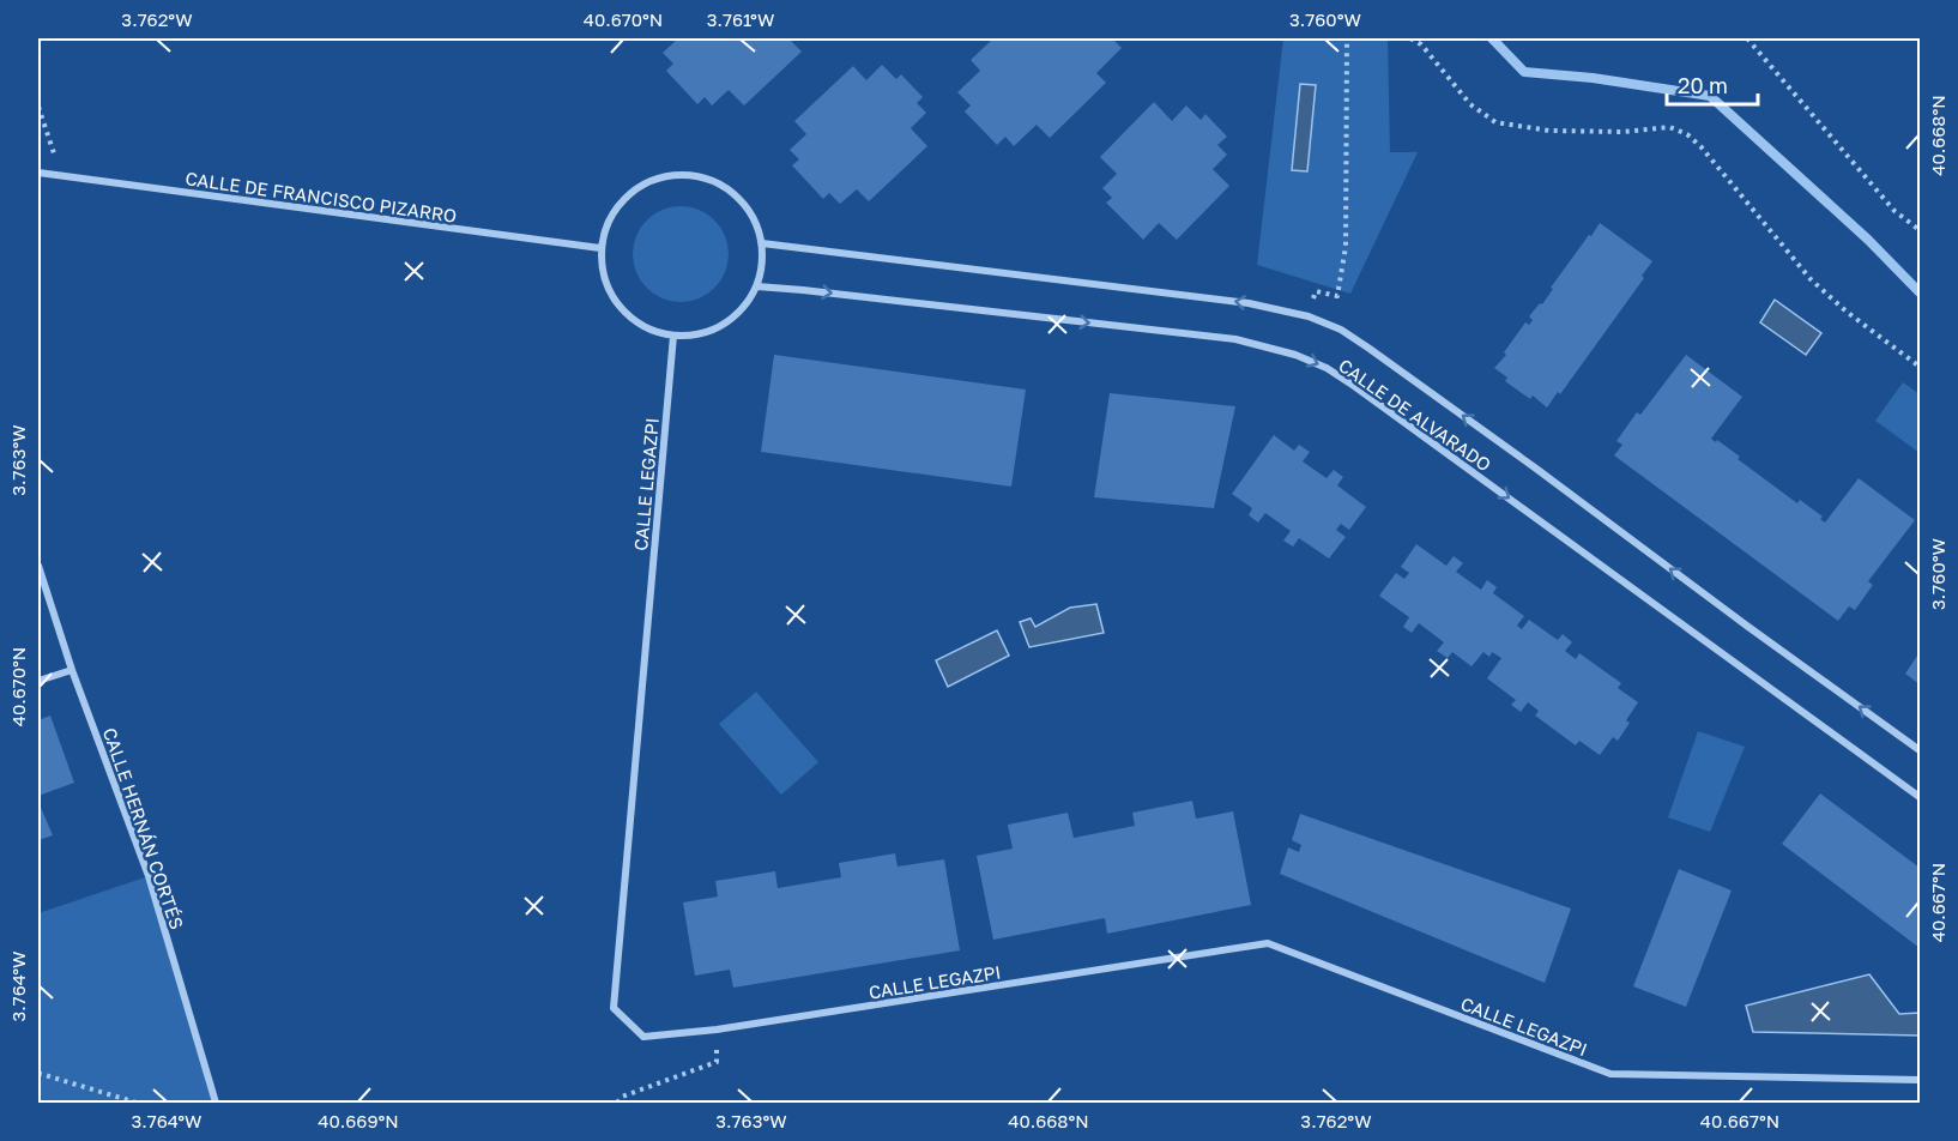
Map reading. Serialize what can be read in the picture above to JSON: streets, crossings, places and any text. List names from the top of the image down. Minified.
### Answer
{"streets":{"street":["CALLE DE FRANCISCO PIZARRO","CALLE DE ALVARADO","CALLE LEGAZPI","CALLE HERNÁN CORTÉS"]},"crossings":[["CALLE DE FRANCISCO PIZARRO","CALLE DE ALVARADO"],["CALLE DE FRANCISCO PIZARRO","CALLE LEGAZPI"],["CALLE DE ALVARADO","CALLE LEGAZPI"]],"scale_bar":"20 m","coordinates":["3.762°W","40.670°N","3.761°W","3.760°W","40.668°N","3.763°W","40.667°N","3.764°W","40.669°N"]}
